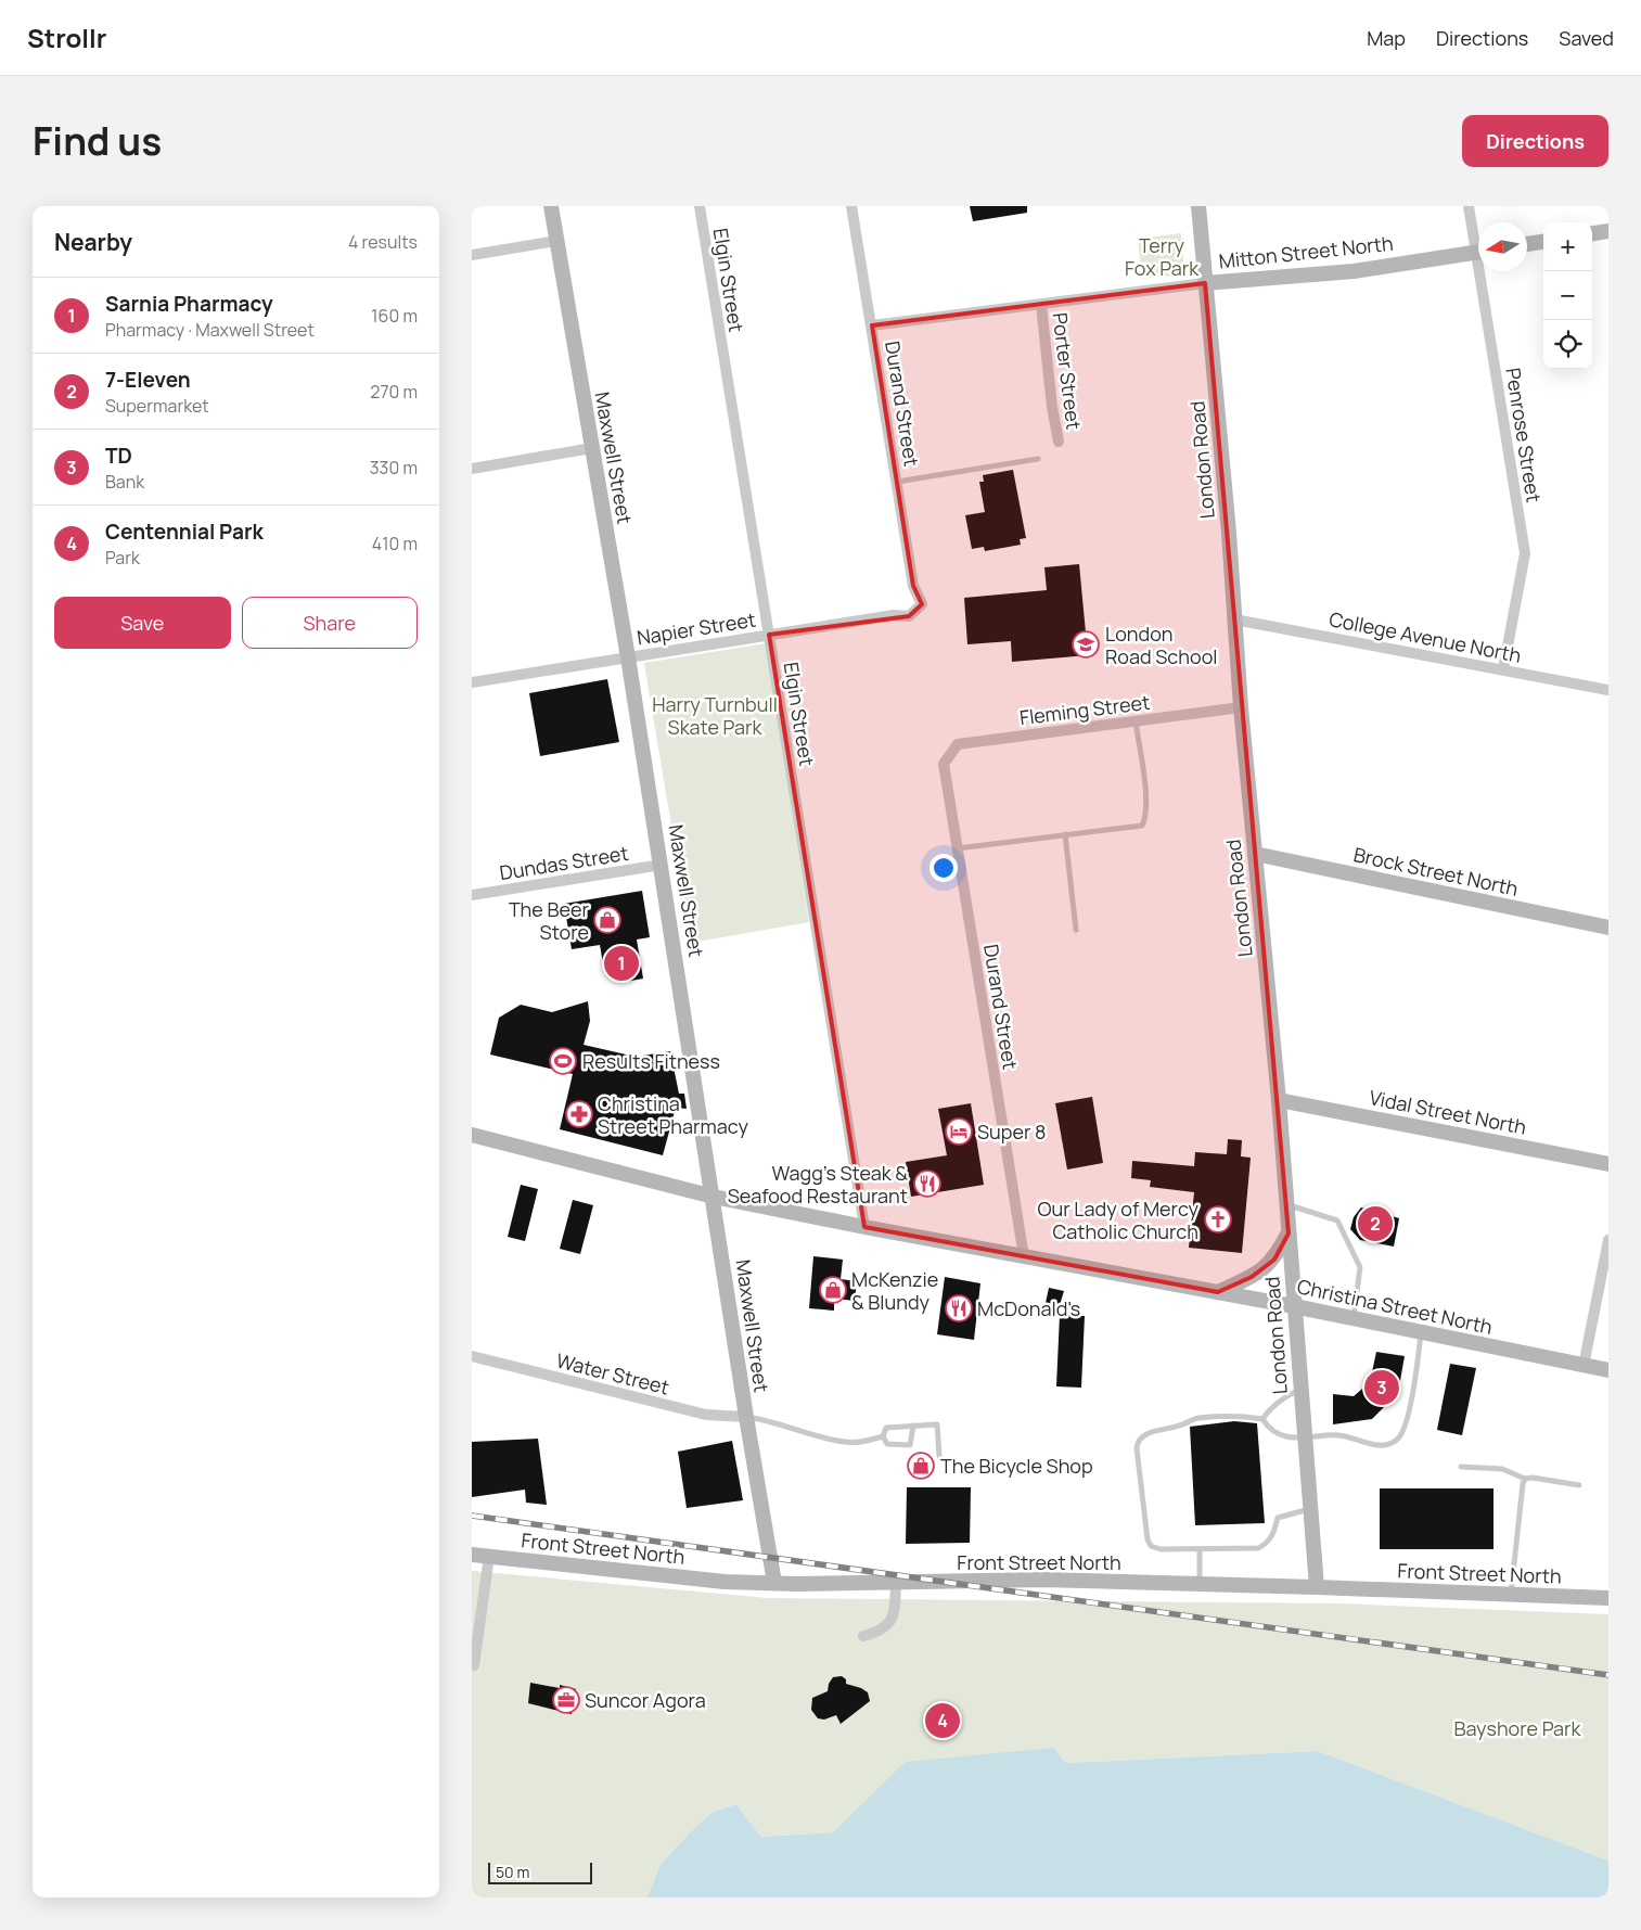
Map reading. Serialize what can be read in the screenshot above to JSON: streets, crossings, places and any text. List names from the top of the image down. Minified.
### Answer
{"streets":{"main road":["Mitton Street North","Maxwell Street","London Road","Brock Street North","Vidal Street North","Christina Street North","Front Street North"],"street":["Elgin Street","Porter Street","Durand Street","Penrose Street","Napier Street","College Avenue North","Fleming Street","Dundas Street","Water Street"]},"crossings":[["Mitton Street North","Porter Street"],["Mitton Street North","Durand Street"],["Mitton Street North","London Road"],["Elgin Street","Napier Street"],["Elgin Street","Christina Street North"],["Durand Street","Napier Street"],["Durand Street","Fleming Street"],["Durand Street","Christina Street North"],["Penrose Street","College Avenue North"],["Maxwell Street","Napier Street"],["Maxwell Street","Dundas Street"],["Maxwell Street","Christina Street North"],["Maxwell Street","Water Street"],["Maxwell Street","Front Street North"],["London Road","College Avenue North"],["London Road","Fleming Street"],["London Road","Brock Street North"],["London Road","Vidal Street North"],["London Road","Christina Street North"],["London Road","Front Street North"]],"parks":["Terry Fox Park","Harry Turnbull Skate Park","Bayshore Park"],"places":{"school or university":["London Road School"],"shop":["The Beer Store","McKenzie & Blundy","The Bicycle Shop"],"sports":["Results Fitness"],"pharmacy":["Christina Street Pharmacy"],"hotel":["Super 8"],"restaurant":["Wagg's Steak & Seafood Restaurant","McDonald's"],"church":["Our Lady of Mercy Catholic Church"],"office":["Suncor Agora"]},"scale_bar":"50 m","north":"left","page":{"header":"Strollr","nav":["Map","Directions","Saved"],"title":"Find us","buttons":["Directions",["Save","Share"]],"heading":["Nearby","4 results"],"map_buttons":["+","−"],"list":[{"mark":"1","name":"Sarnia Pharmacy","note":"Pharmacy · Maxwell Street","value":"160 m"},{"mark":"2","name":"7-Eleven","note":"Supermarket","value":"270 m"},{"mark":"3","name":"TD","note":"Bank","value":"330 m"},{"mark":"4","name":"Centennial Park","note":"Park","value":"410 m"}],"pins":["1","2","3","4"],"scale":"50 m"}}
